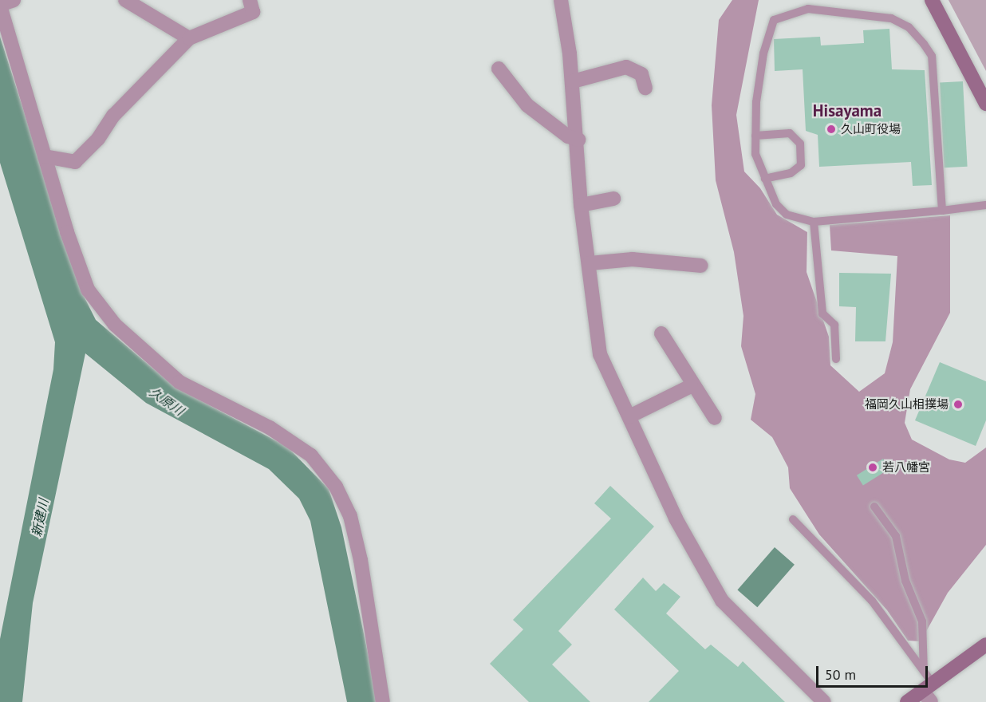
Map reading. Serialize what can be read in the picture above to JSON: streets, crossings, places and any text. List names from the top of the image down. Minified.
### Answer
{"districts":["Hisayama"],"water":["久原川","新建川"],"places":["久山町役場","福岡久山相撲場","若八幡宮"],"scale_bar":"50 m"}
